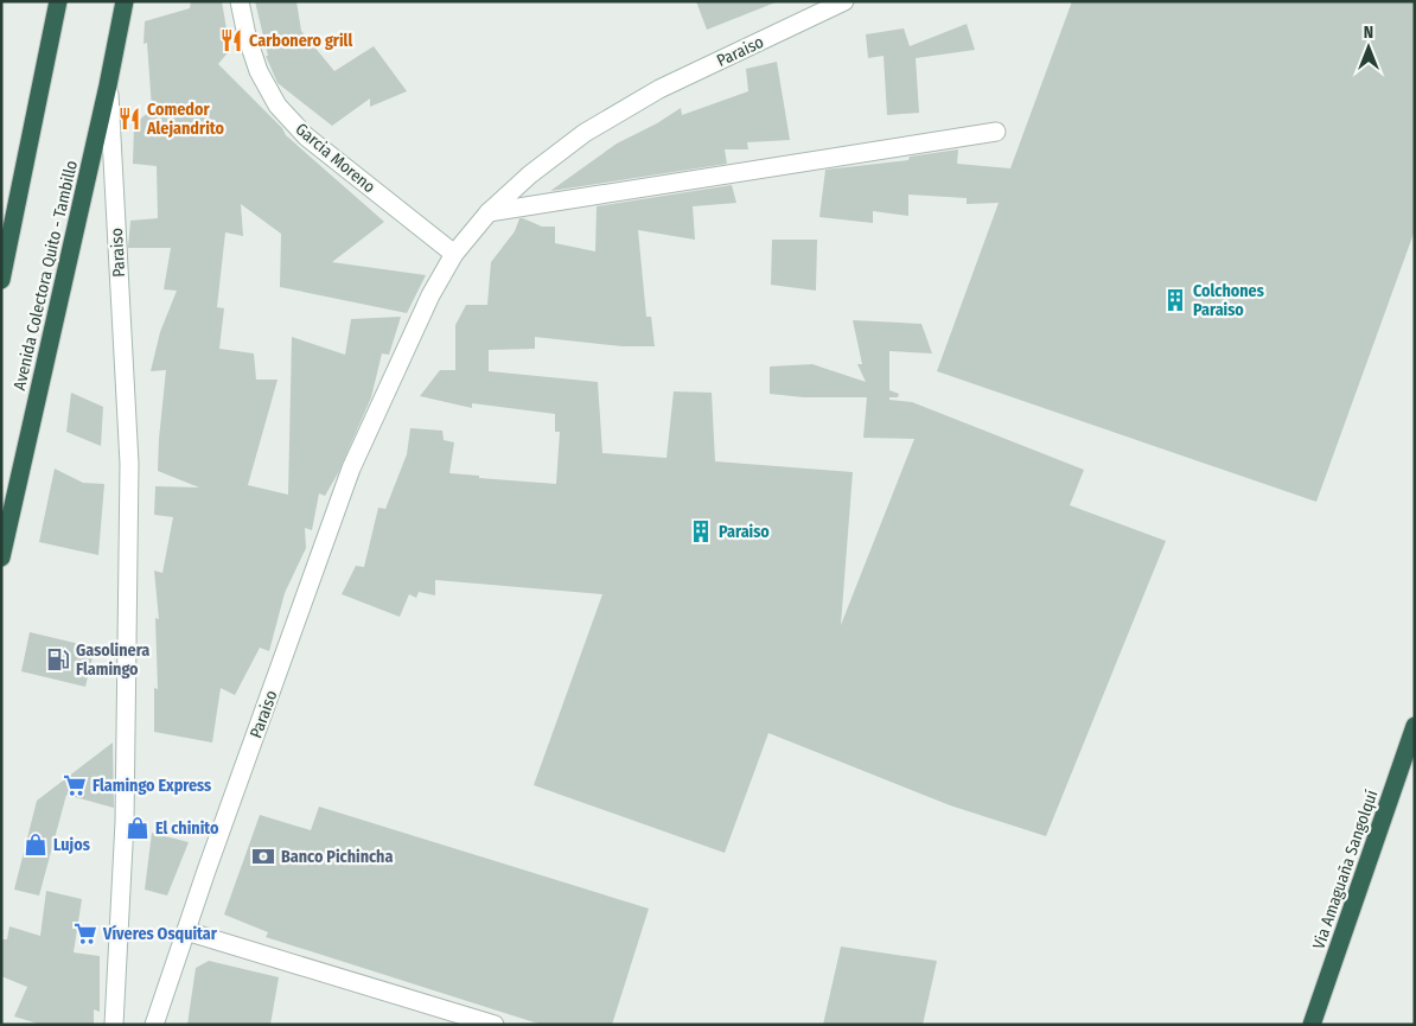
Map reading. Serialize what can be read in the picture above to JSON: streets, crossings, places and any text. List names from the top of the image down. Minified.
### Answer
{"streets":{"highway":["Avenida Colectora Quito - Tambillo","Via Amaguaña Sangolquí"],"street":["Paraiso","Garcia Moreno"]},"crossings":[["Paraiso","Garcia Moreno"],["Paraiso","Avenida Colectora Quito - Tambillo"]],"places":{"restaurant":["Carbonero grill","Comedor Alejandrito"],"building":["Colchones Paraiso","Paraiso"],"fuel station":["Gasolinera Flamingo"],"supermarket":["Flamingo Express","Víveres Osquitar"],"shop":["El chinito","Lujos"],"bank":["Banco Pichincha"]},"north":"top"}
